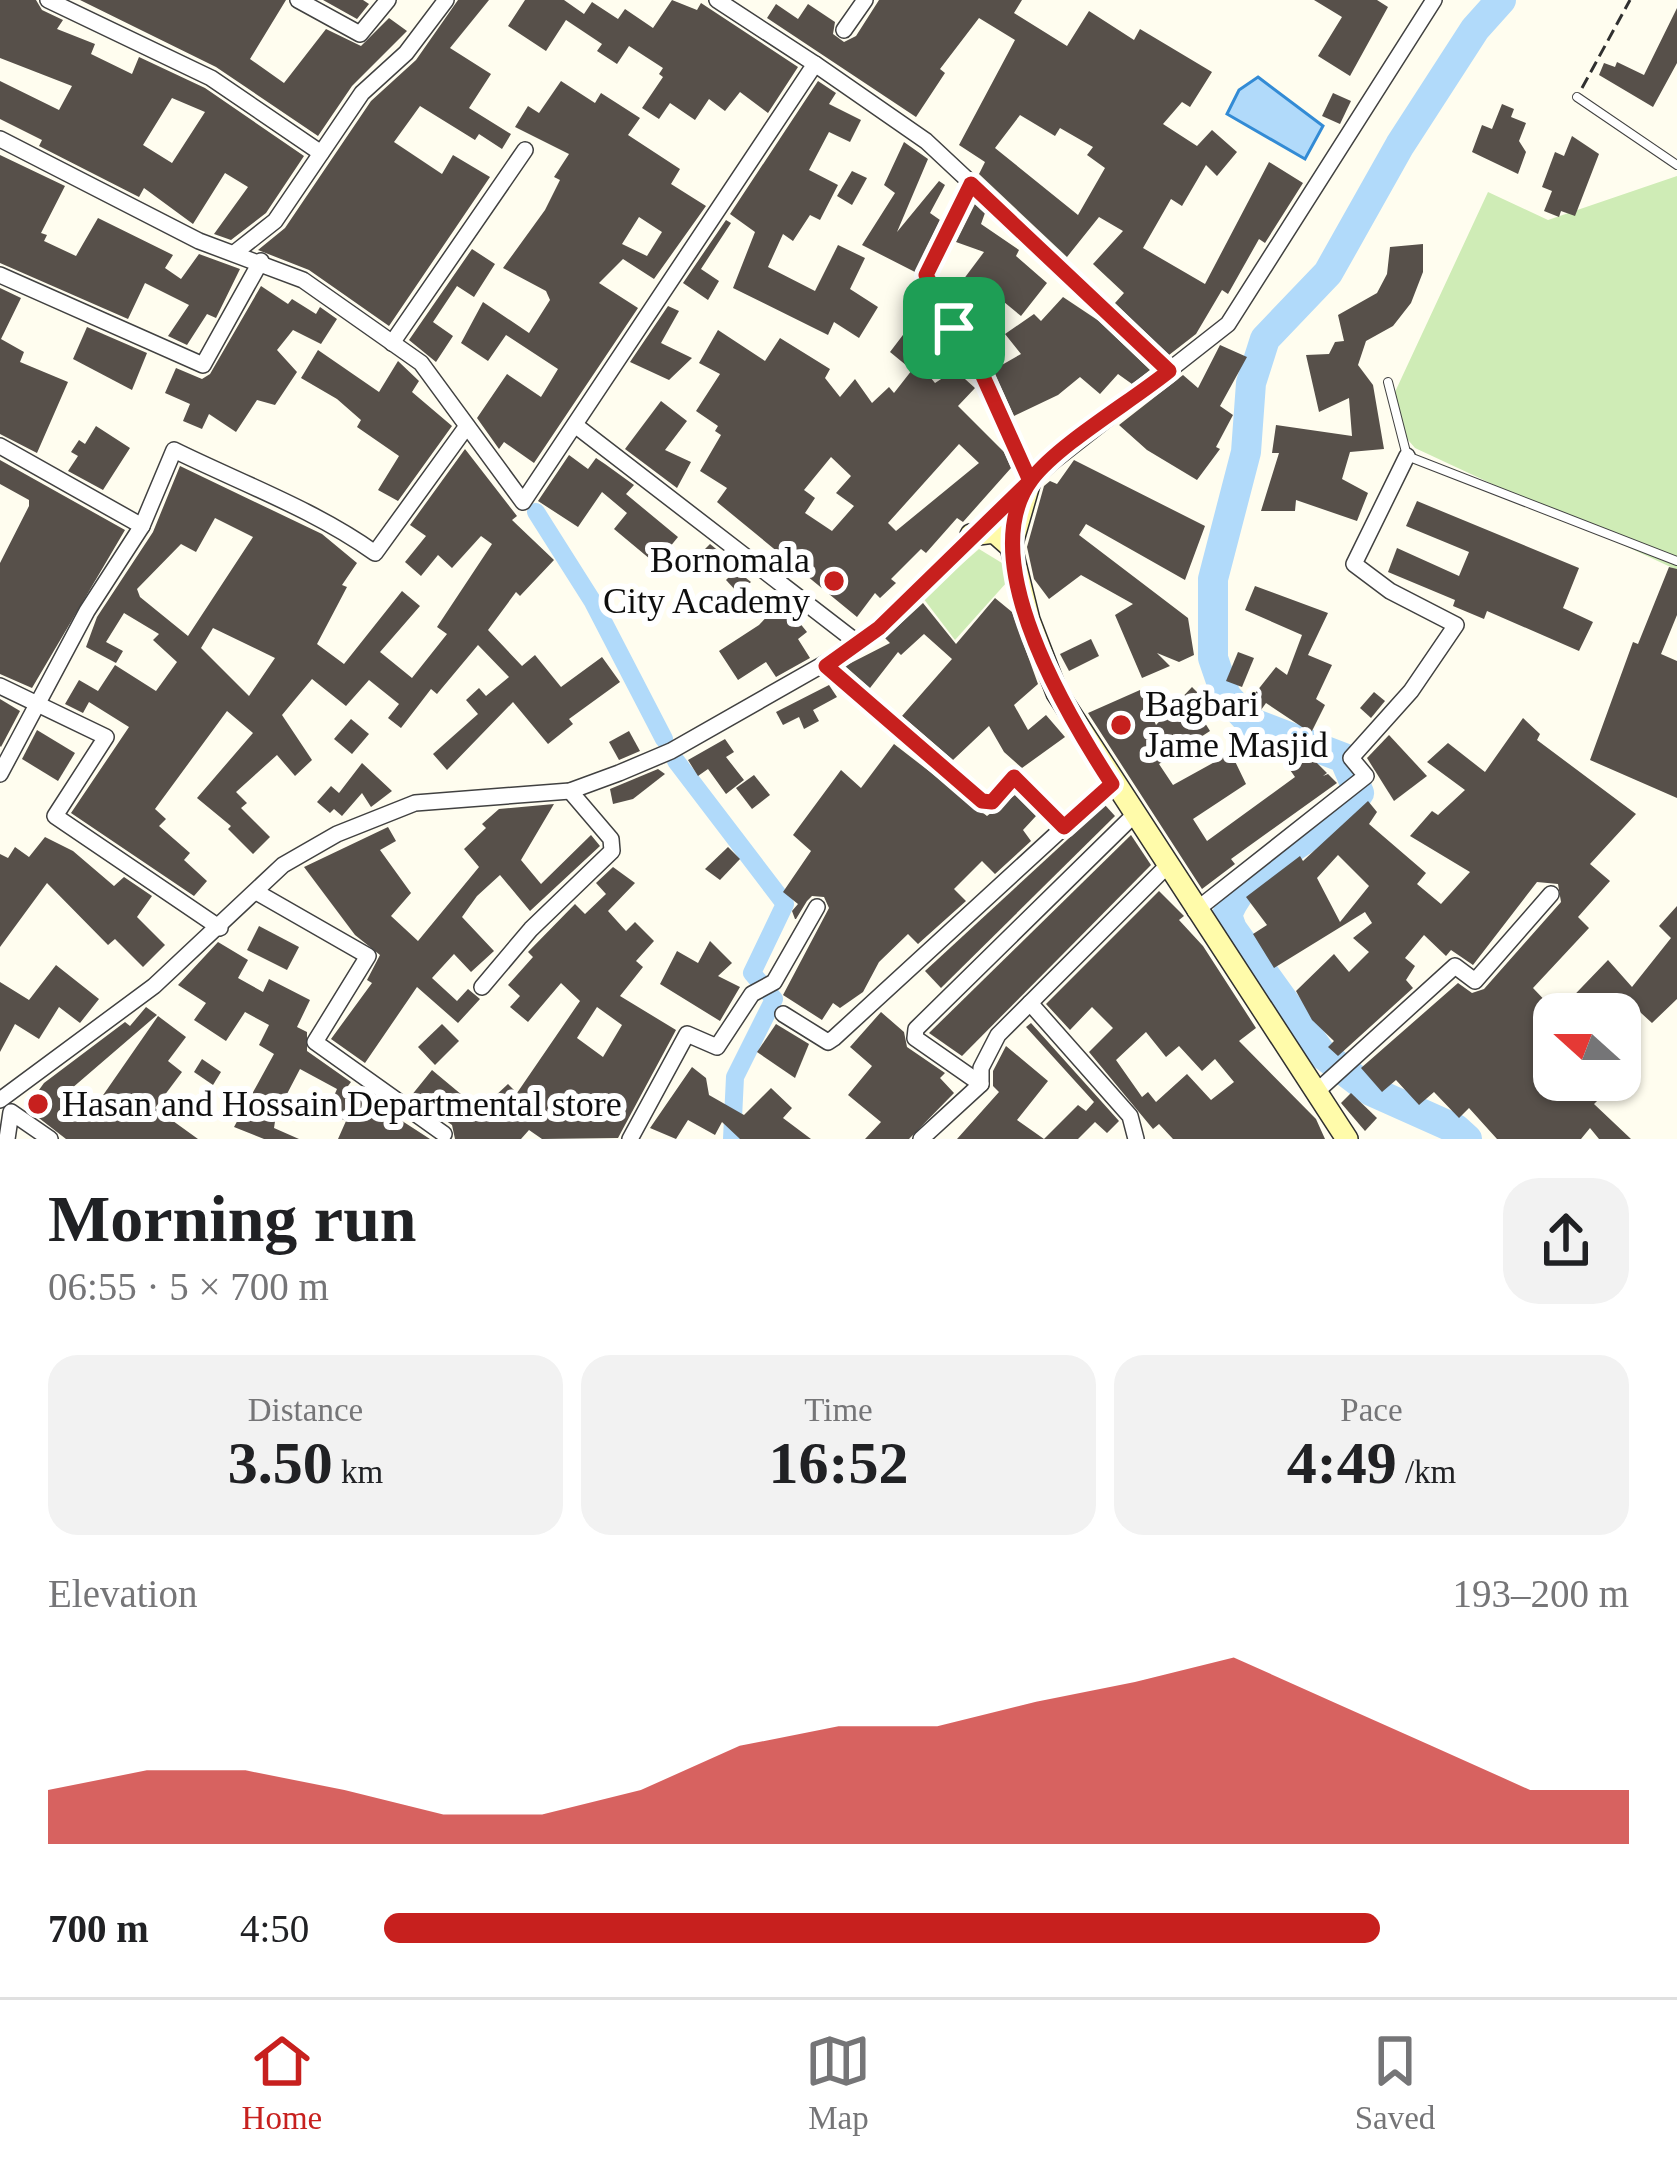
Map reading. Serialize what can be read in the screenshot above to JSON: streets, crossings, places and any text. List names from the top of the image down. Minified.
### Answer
{"places":["Bornomala City Academy","Bagbari Jame Masjid","Hasan and Hossain Departmental store"],"north":"left","page":{"heading":["Morning run","06:55 · 5 × 700 m"],"stats":[["Distance","3.50 km"],["Time","16:52"],["Pace","4:49 /km"]],"chart":["Elevation","193–200 m"],"list":[{"name":"700 m","note":"4:50"}],"tabs":["Home","Map","Saved"]}}
